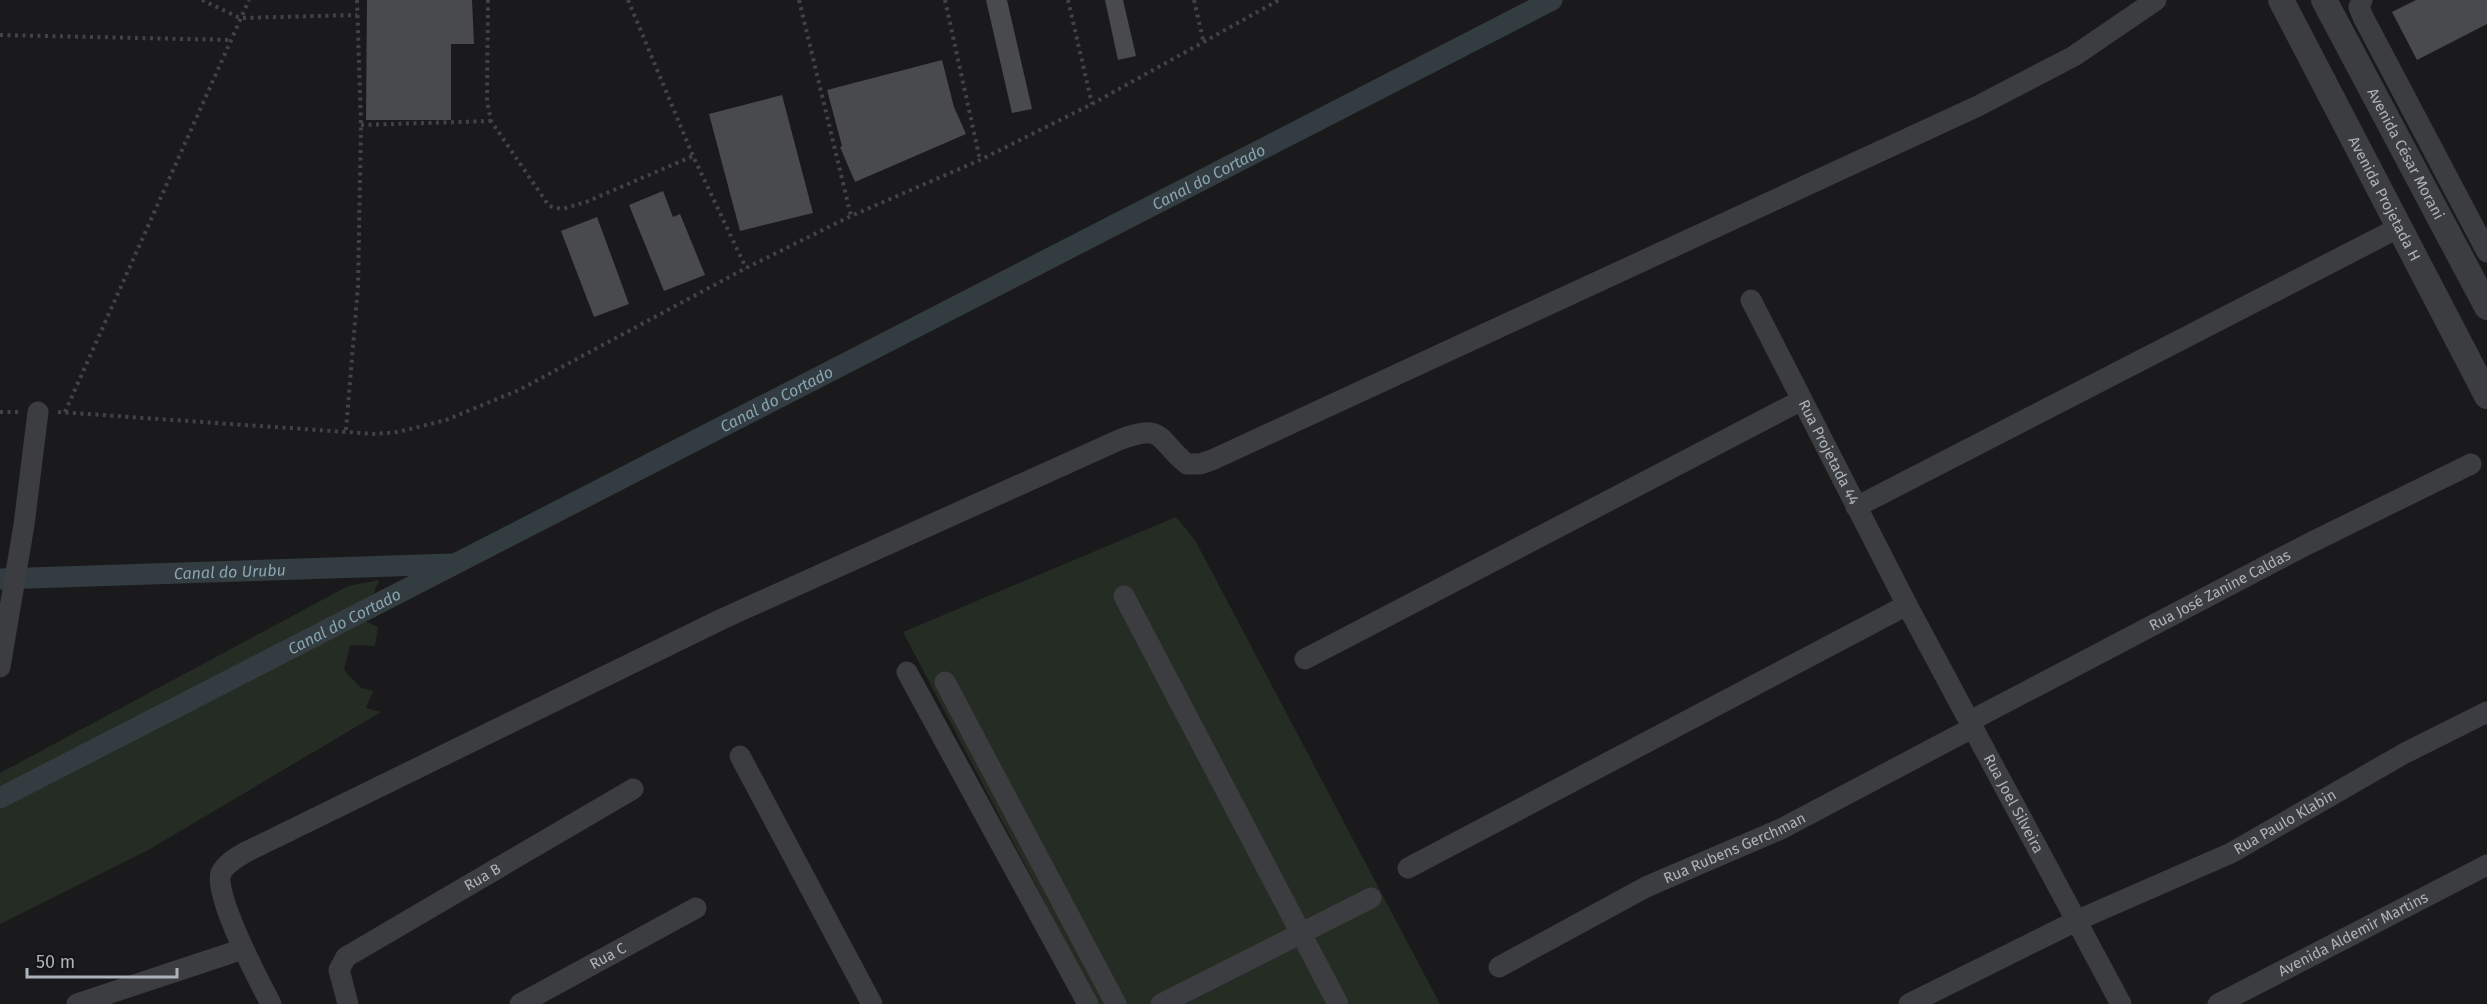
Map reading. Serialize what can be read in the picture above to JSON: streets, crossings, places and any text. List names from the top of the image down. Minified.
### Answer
{"streets":{"street":["Avenida César Morani","Avenida Projetada H","Rua Projetada 44","Rua José Zanine Caldas","Rua Joel Silveira","Rua Paulo Klabin","Rua Rubens Gerchman","Rua B","Avenida Aldemir Martins","Rua C"]},"crossings":[["Rua Projetada 44","Rua Joel Silveira"],["Rua José Zanine Caldas","Rua Joel Silveira"],["Rua José Zanine Caldas","Rua Rubens Gerchman"],["Rua Joel Silveira","Rua Paulo Klabin"],["Rua Joel Silveira","Rua Rubens Gerchman"]],"water":["Canal do Cortado","Canal do Urubu"],"scale_bar":"50 m"}
